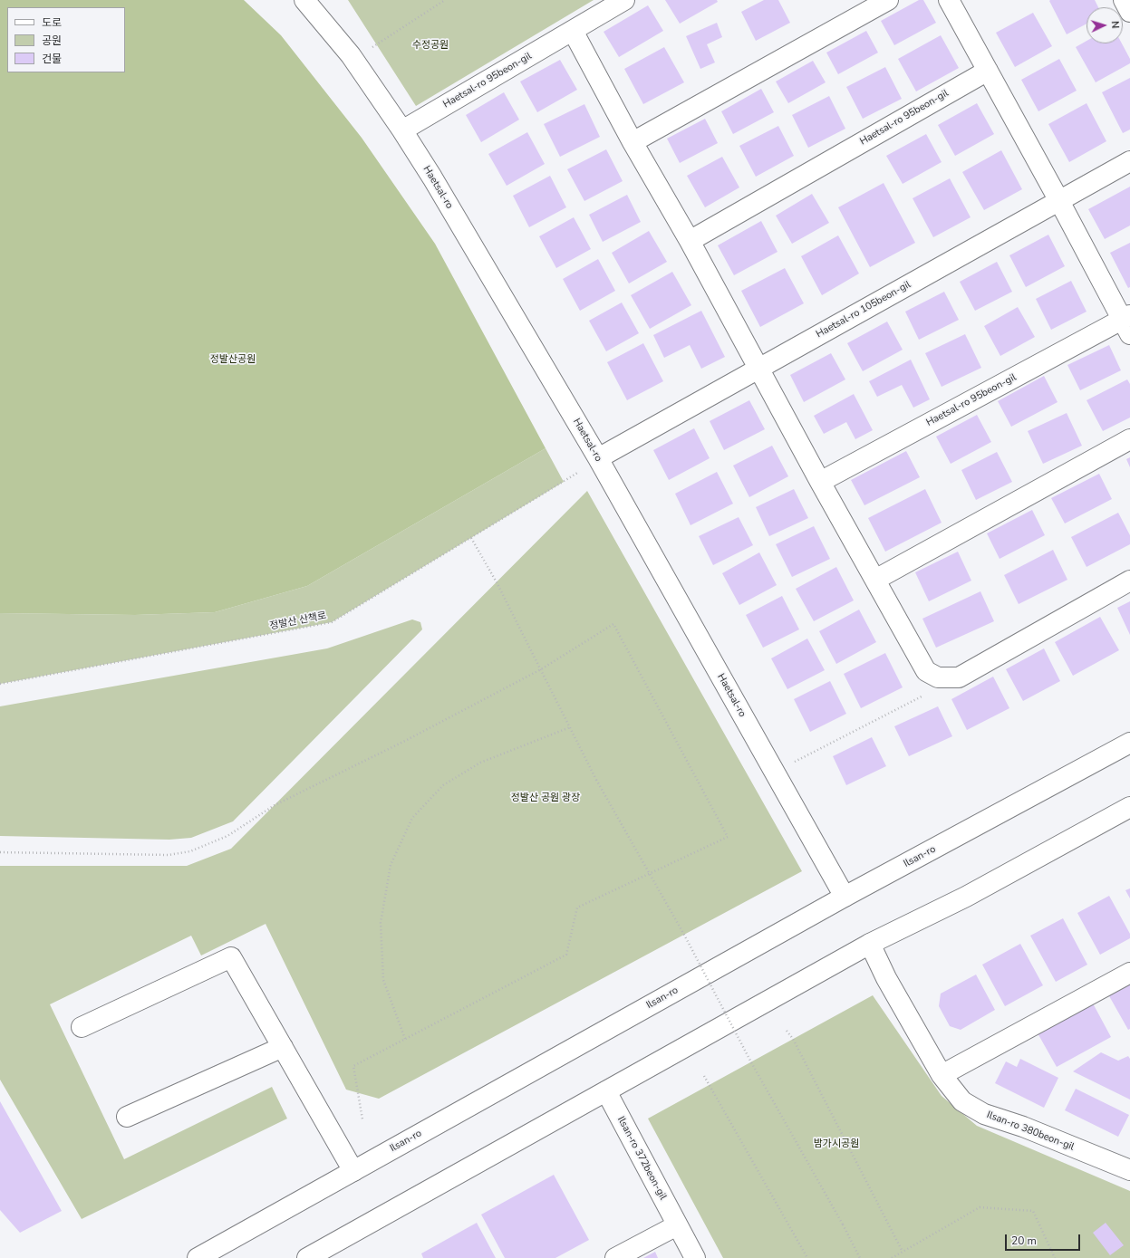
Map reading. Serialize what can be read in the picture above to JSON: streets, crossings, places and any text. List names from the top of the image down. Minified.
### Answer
{"streets":{"street":["Haetsal-ro 95beon-gil","Haetsal-ro","Haetsal-ro 105beon-gil","Ilsan-ro","Ilsan-ro 380beon-gil","Ilsan-ro 372beon-gil"],"path":["정발산 산책로"]},"crossings":[["Haetsal-ro 95beon-gil","Haetsal-ro"],["Haetsal-ro 95beon-gil","Haetsal-ro 105beon-gil"],["Haetsal-ro","Haetsal-ro 105beon-gil"],["Haetsal-ro","정발산 산책로"],["Haetsal-ro","Ilsan-ro"],["Haetsal-ro 105beon-gil","정발산 산책로"]],"parks":["수정공원","정발산공원","정발산 공원 광장","밤가시공원"],"legend":["도로","공원","건물"],"scale_bar":"20 m","north":"right"}
